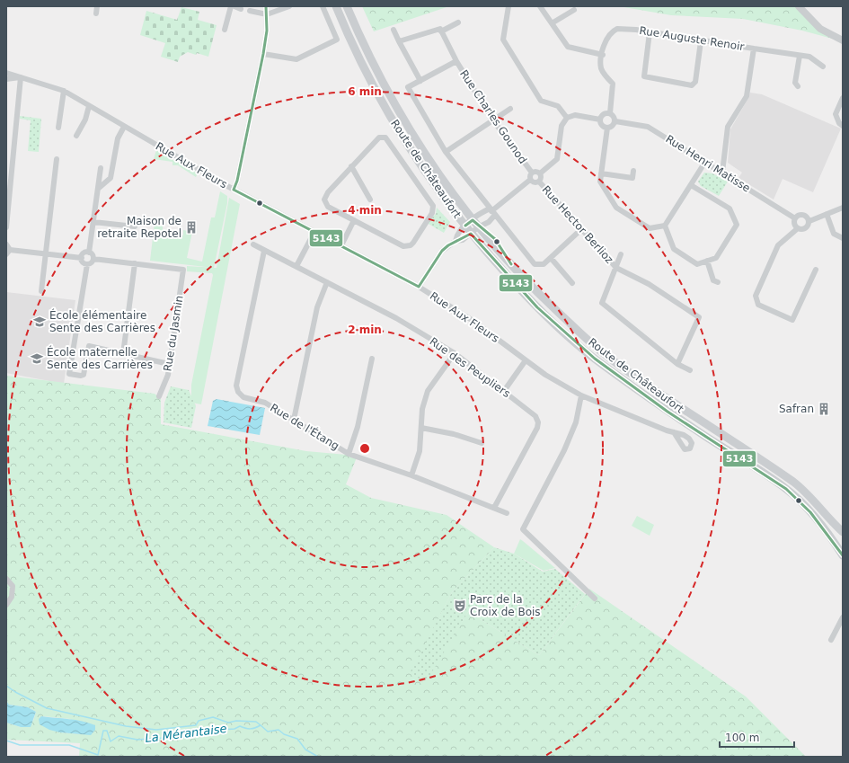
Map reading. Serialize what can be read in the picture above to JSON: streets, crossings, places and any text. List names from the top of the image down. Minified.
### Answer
{"streets":{"main road":["Route de Châteaufort"],"street":["Rue Auguste Renoir","Rue Charles Gounod","Rue Henri Matisse","Rue Aux Fleurs","Rue Hector Berlioz","Rue du Jasmin","Rue des Peupliers","Rue de l'Étang"]},"crossings":[["Rue Auguste Renoir","Rue Henri Matisse"],["Rue Charles Gounod","Rue Hector Berlioz"],["Rue des Peupliers","Rue de l'Étang"]],"water":["La Mérantaise"],"places":{"building":["Maison de retraite Repotel","Safran"],"school or university":["École élémentaire Sente des Carrières","École maternelle Sente des Carrières"],"theatre":["Parc de la Croix de Bois"]},"lines":["transit line 5143"],"scale_bar":"100 m","rings":["6 min","4 min","2 min"]}
